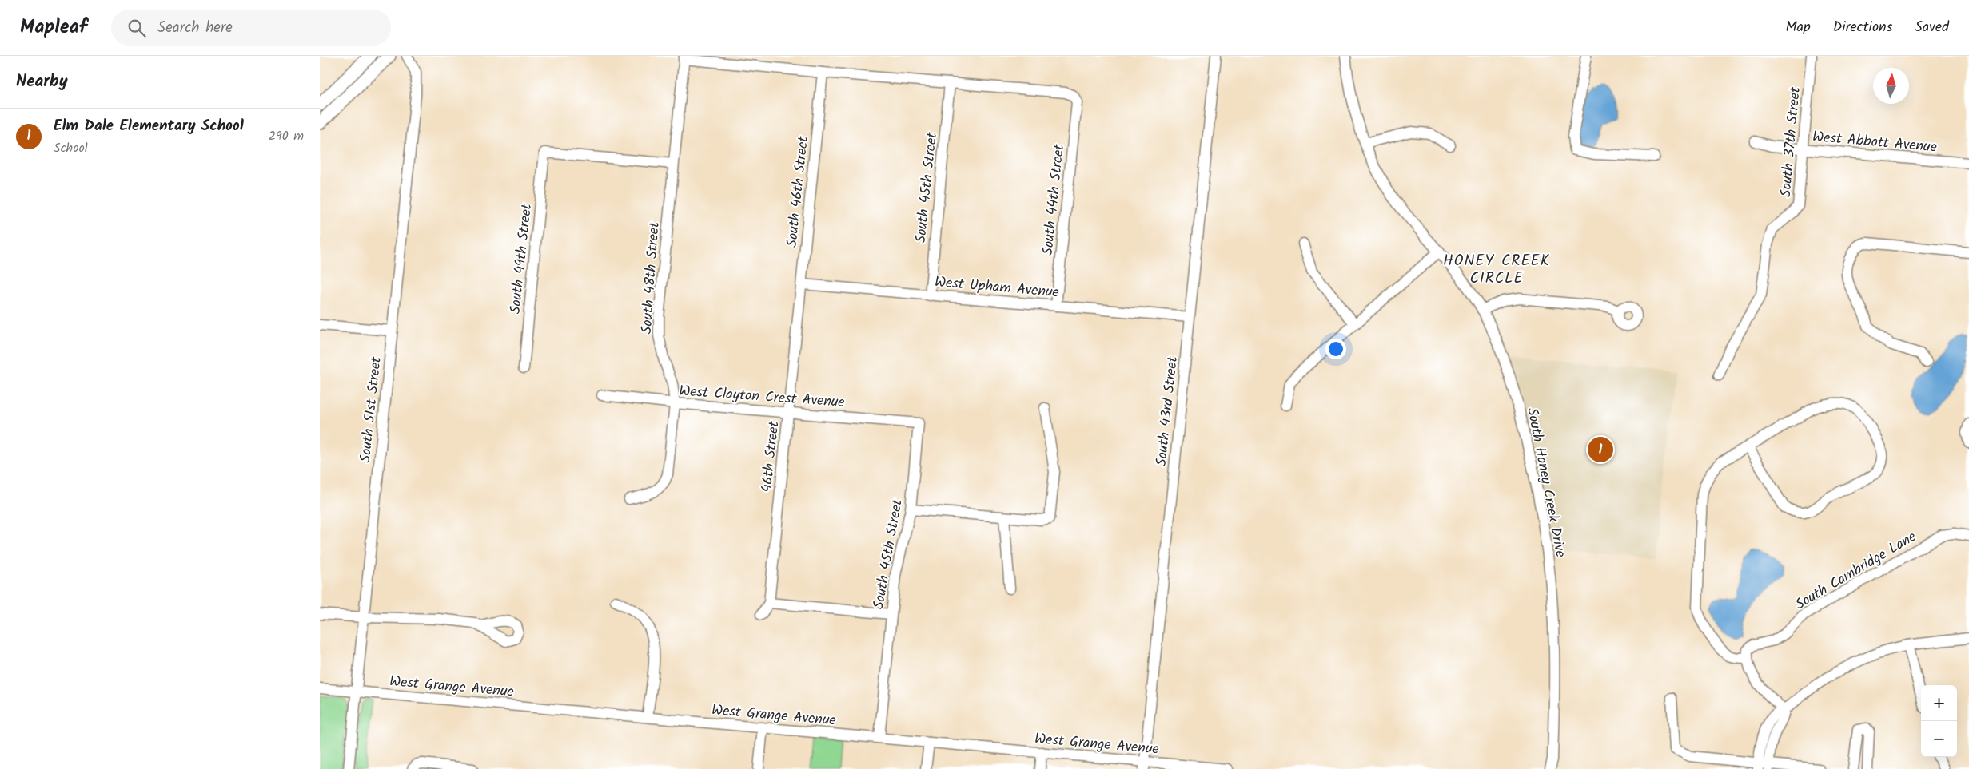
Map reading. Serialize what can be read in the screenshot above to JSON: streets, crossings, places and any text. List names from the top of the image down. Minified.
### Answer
{"streets":{"street":["West Abbott Avenue","South 37th Street","South 45th Street","South 46th Street","South 44th Street","South 49th Street","South 48th Street","West Upham Avenue","West Clayton Crest Avenue","South 51st Street","South 43rd Street","46th Street","South Honey Creek Drive","South Cambridge Lane","West Grange Avenue"]},"crossings":[["West Abbott Avenue","South 37th Street"],["South 45th Street","South 44th Street"],["South 45th Street","West Upham Avenue"],["South 45th Street","West Clayton Crest Avenue"],["South 45th Street","West Grange Avenue"],["South 46th Street","West Upham Avenue"],["South 46th Street","46th Street"],["South 44th Street","West Upham Avenue"],["South 49th Street","South 48th Street"],["South 48th Street","West Clayton Crest Avenue"],["West Upham Avenue","South 43rd Street"],["West Clayton Crest Avenue","46th Street"],["South 51st Street","West Grange Avenue"],["South 43rd Street","West Grange Avenue"]],"districts":["HONEY CREEK CIRCLE"],"north":"top","page":{"header":"Mapleaf","search":"Search here","nav":["Map","Directions","Saved"],"heading":"Nearby","list":[{"mark":"1","name":"Elm Dale Elementary School","note":"School","value":"290 m"}],"pins":"1","map_buttons":["+","−"]}}
